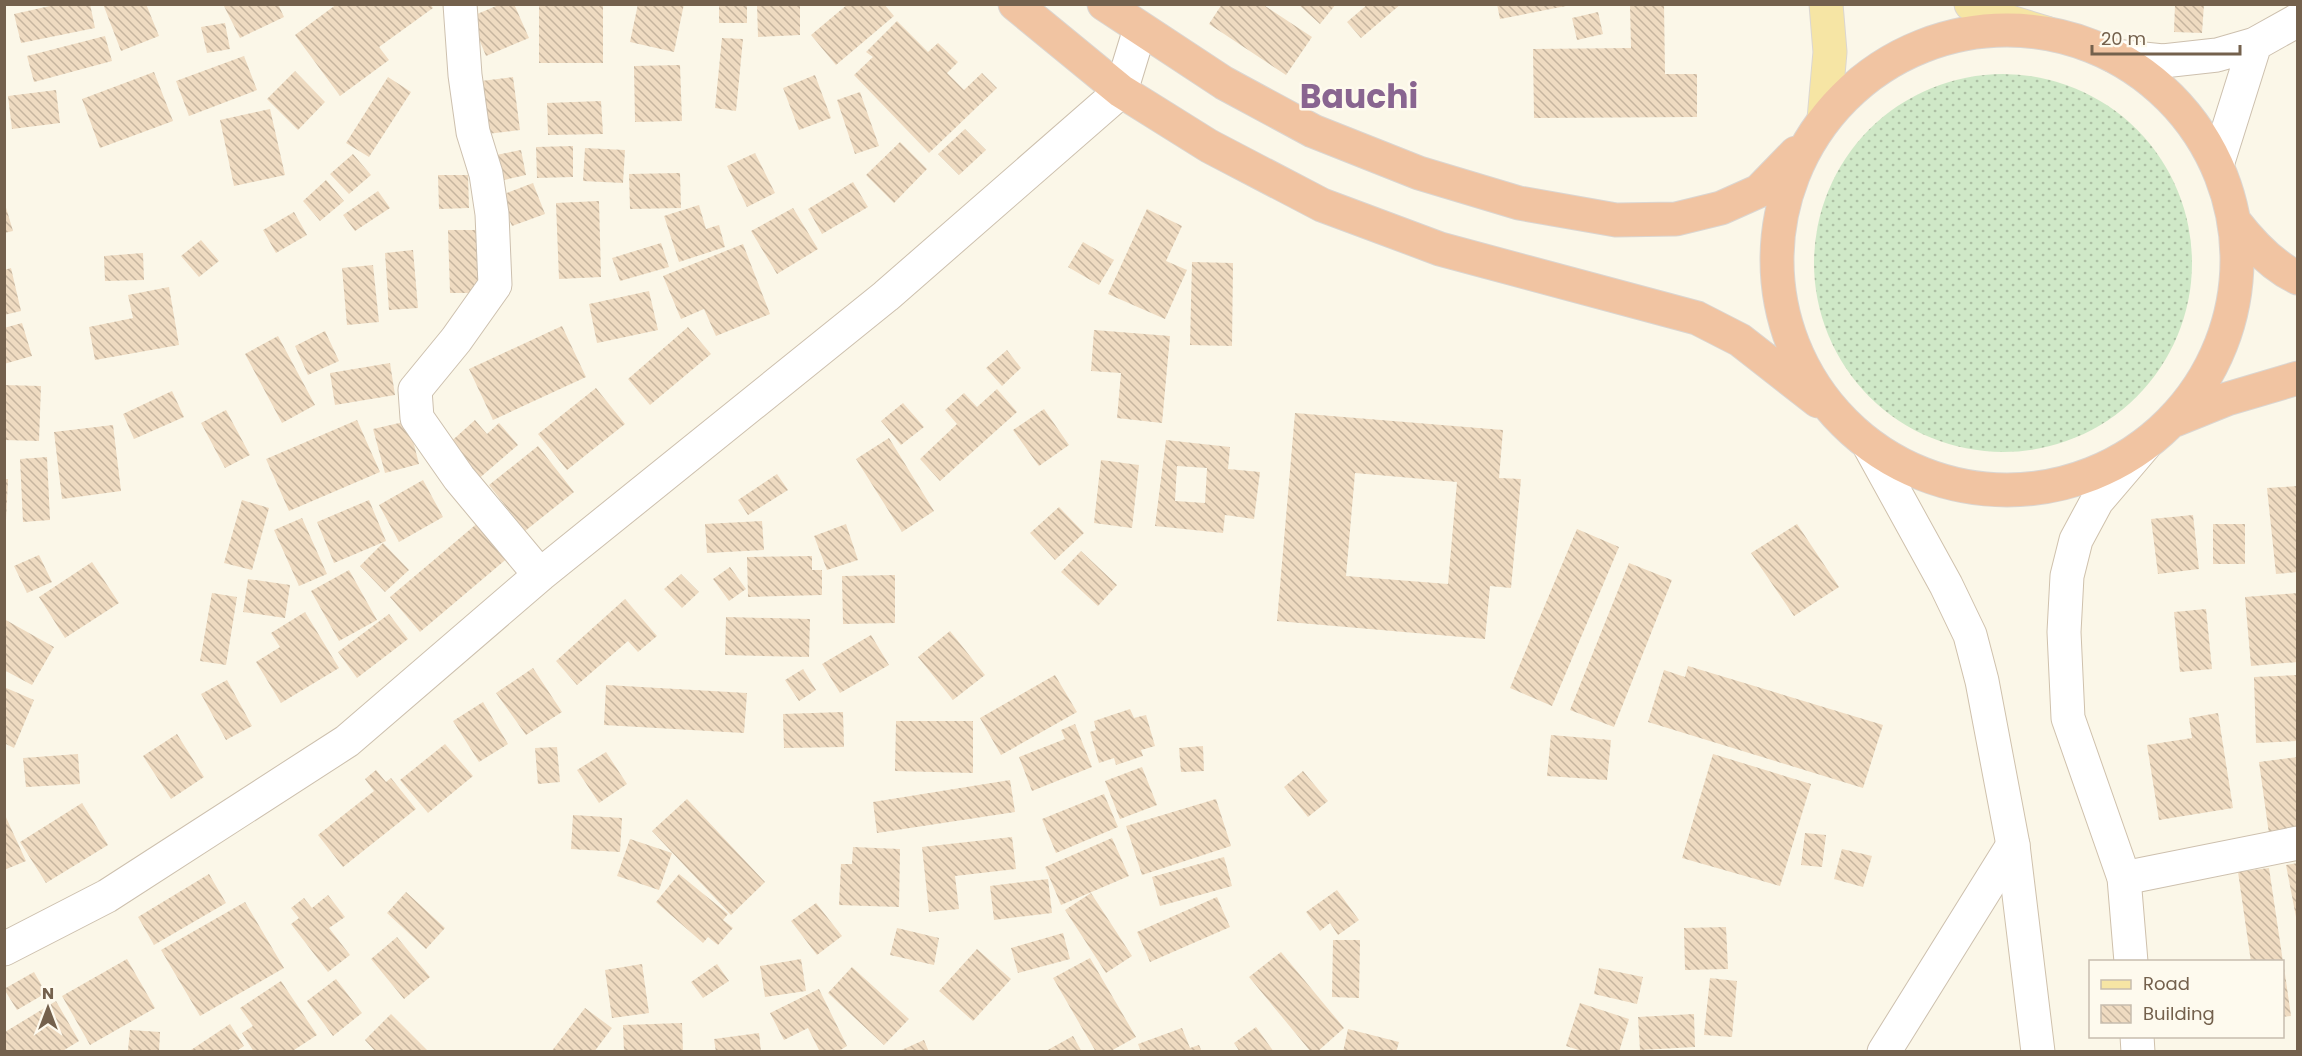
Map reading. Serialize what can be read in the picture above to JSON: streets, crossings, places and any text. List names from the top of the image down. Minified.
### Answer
{"districts":["Bauchi"],"legend":["Road","Building"],"scale_bar":"20 m","north":"top"}
